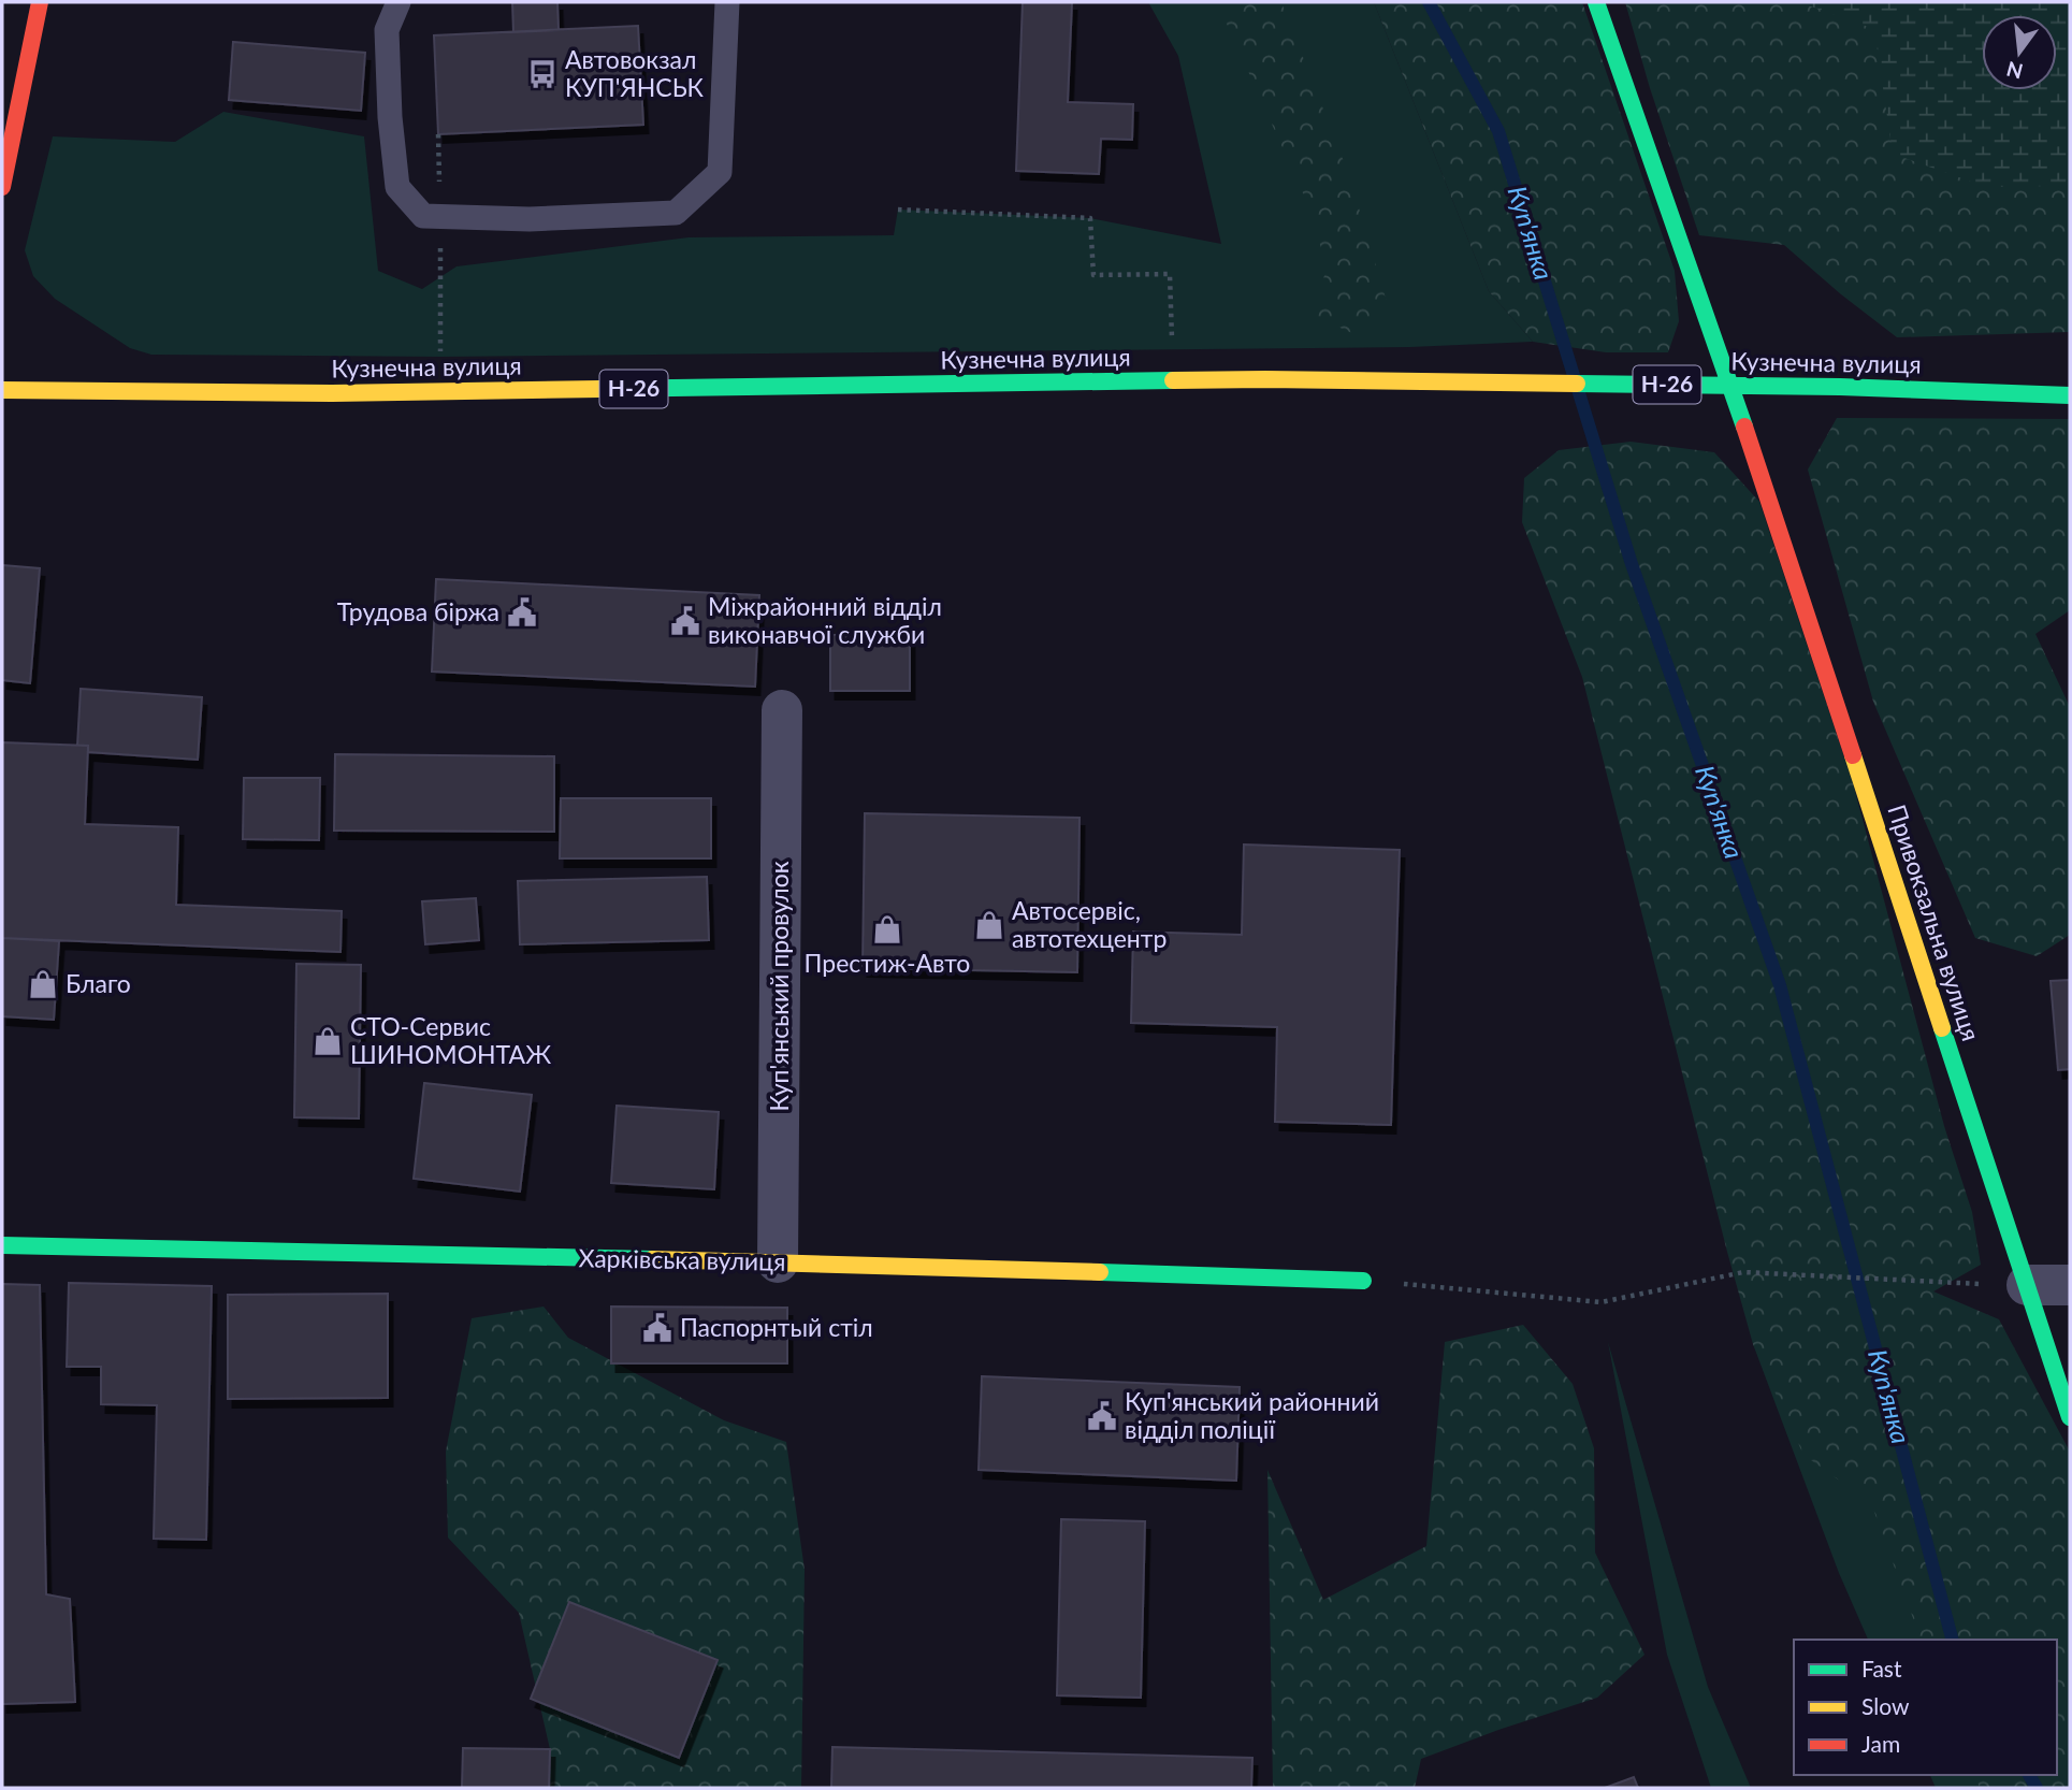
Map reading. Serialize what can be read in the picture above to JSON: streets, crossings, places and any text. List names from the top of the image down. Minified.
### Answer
{"streets":{"street":["Кузнечна вулиця","Н-26","Привокзальна вулиця","Куп'янський провулок","Харківська вулиця"]},"crossings":[["Куп'янський провулок","Харківська вулиця"]],"water":["Куп'янка"],"places":{"bus stop":["Автовокзал КУП'ЯНСЬК"],"public building":["Трудова біржа","Міжрайонний відділ виконавчої служби","Паспорнтый стіл","Куп'янський районний відділ поліції"],"shop":["Автосервіс, автотехцентр","Престиж-Авто","Благо","СТО-Сервис ШИНОМОНТАЖ"]},"legend":["Fast","Slow","Jam"],"north":"bottom"}
